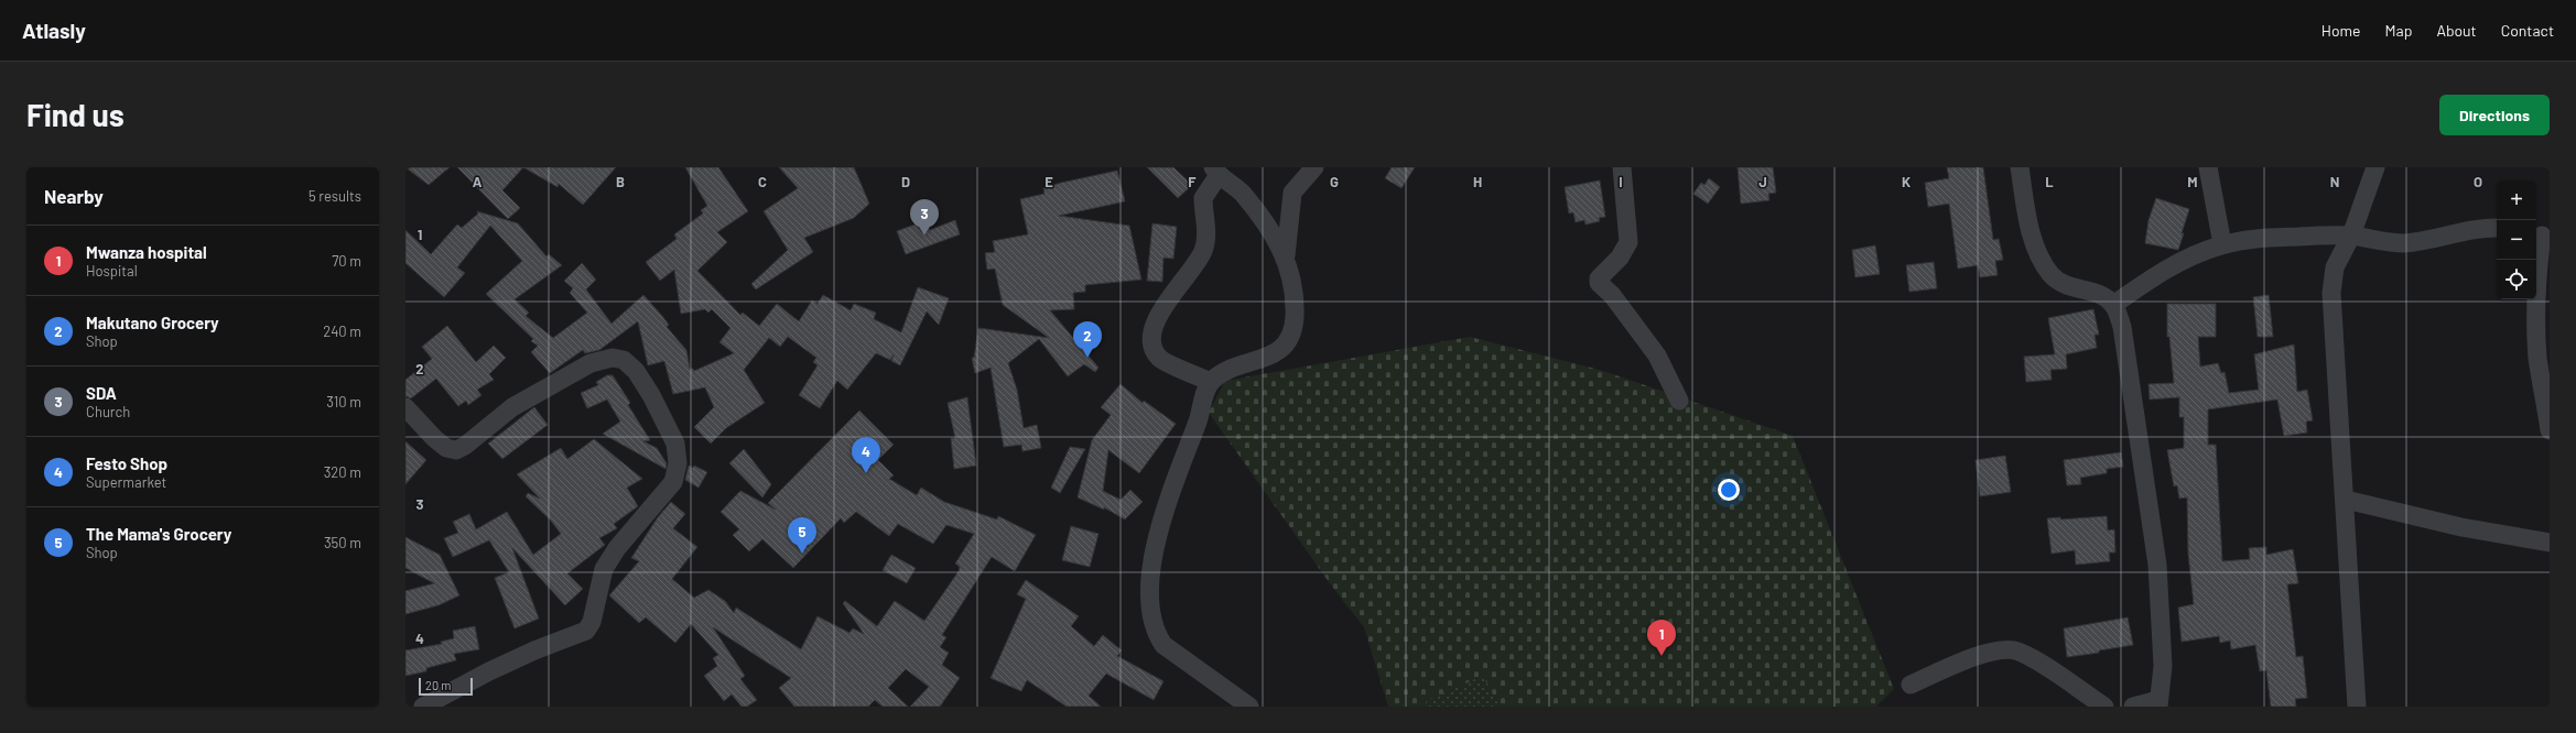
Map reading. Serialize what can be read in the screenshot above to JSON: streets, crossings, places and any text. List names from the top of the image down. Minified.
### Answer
{"scale_bar":"20 m","page":{"header":"Atlasly","nav":["Home","Map","About","Contact"],"buttons":"Directions","title":"Find us","heading":["Nearby","5 results"],"map_buttons":["+","−"],"pins":["3","2","4","5","1"],"list":[{"mark":"1","name":"Mwanza hospital","note":"Hospital","value":"70 m"},{"mark":"2","name":"Makutano Grocery","note":"Shop","value":"240 m"},{"mark":"3","name":"SDA","note":"Church","value":"310 m"},{"mark":"4","name":"Festo Shop","note":"Supermarket","value":"320 m"},{"mark":"5","name":"The Mama's Grocery","note":"Shop","value":"350 m"}],"scale":"20 m"},"grid":{"columns":["A","B","C","D","E","F","G","H","I","J","K","L","M","N","O"],"rows":["1","2","3","4"]}}
